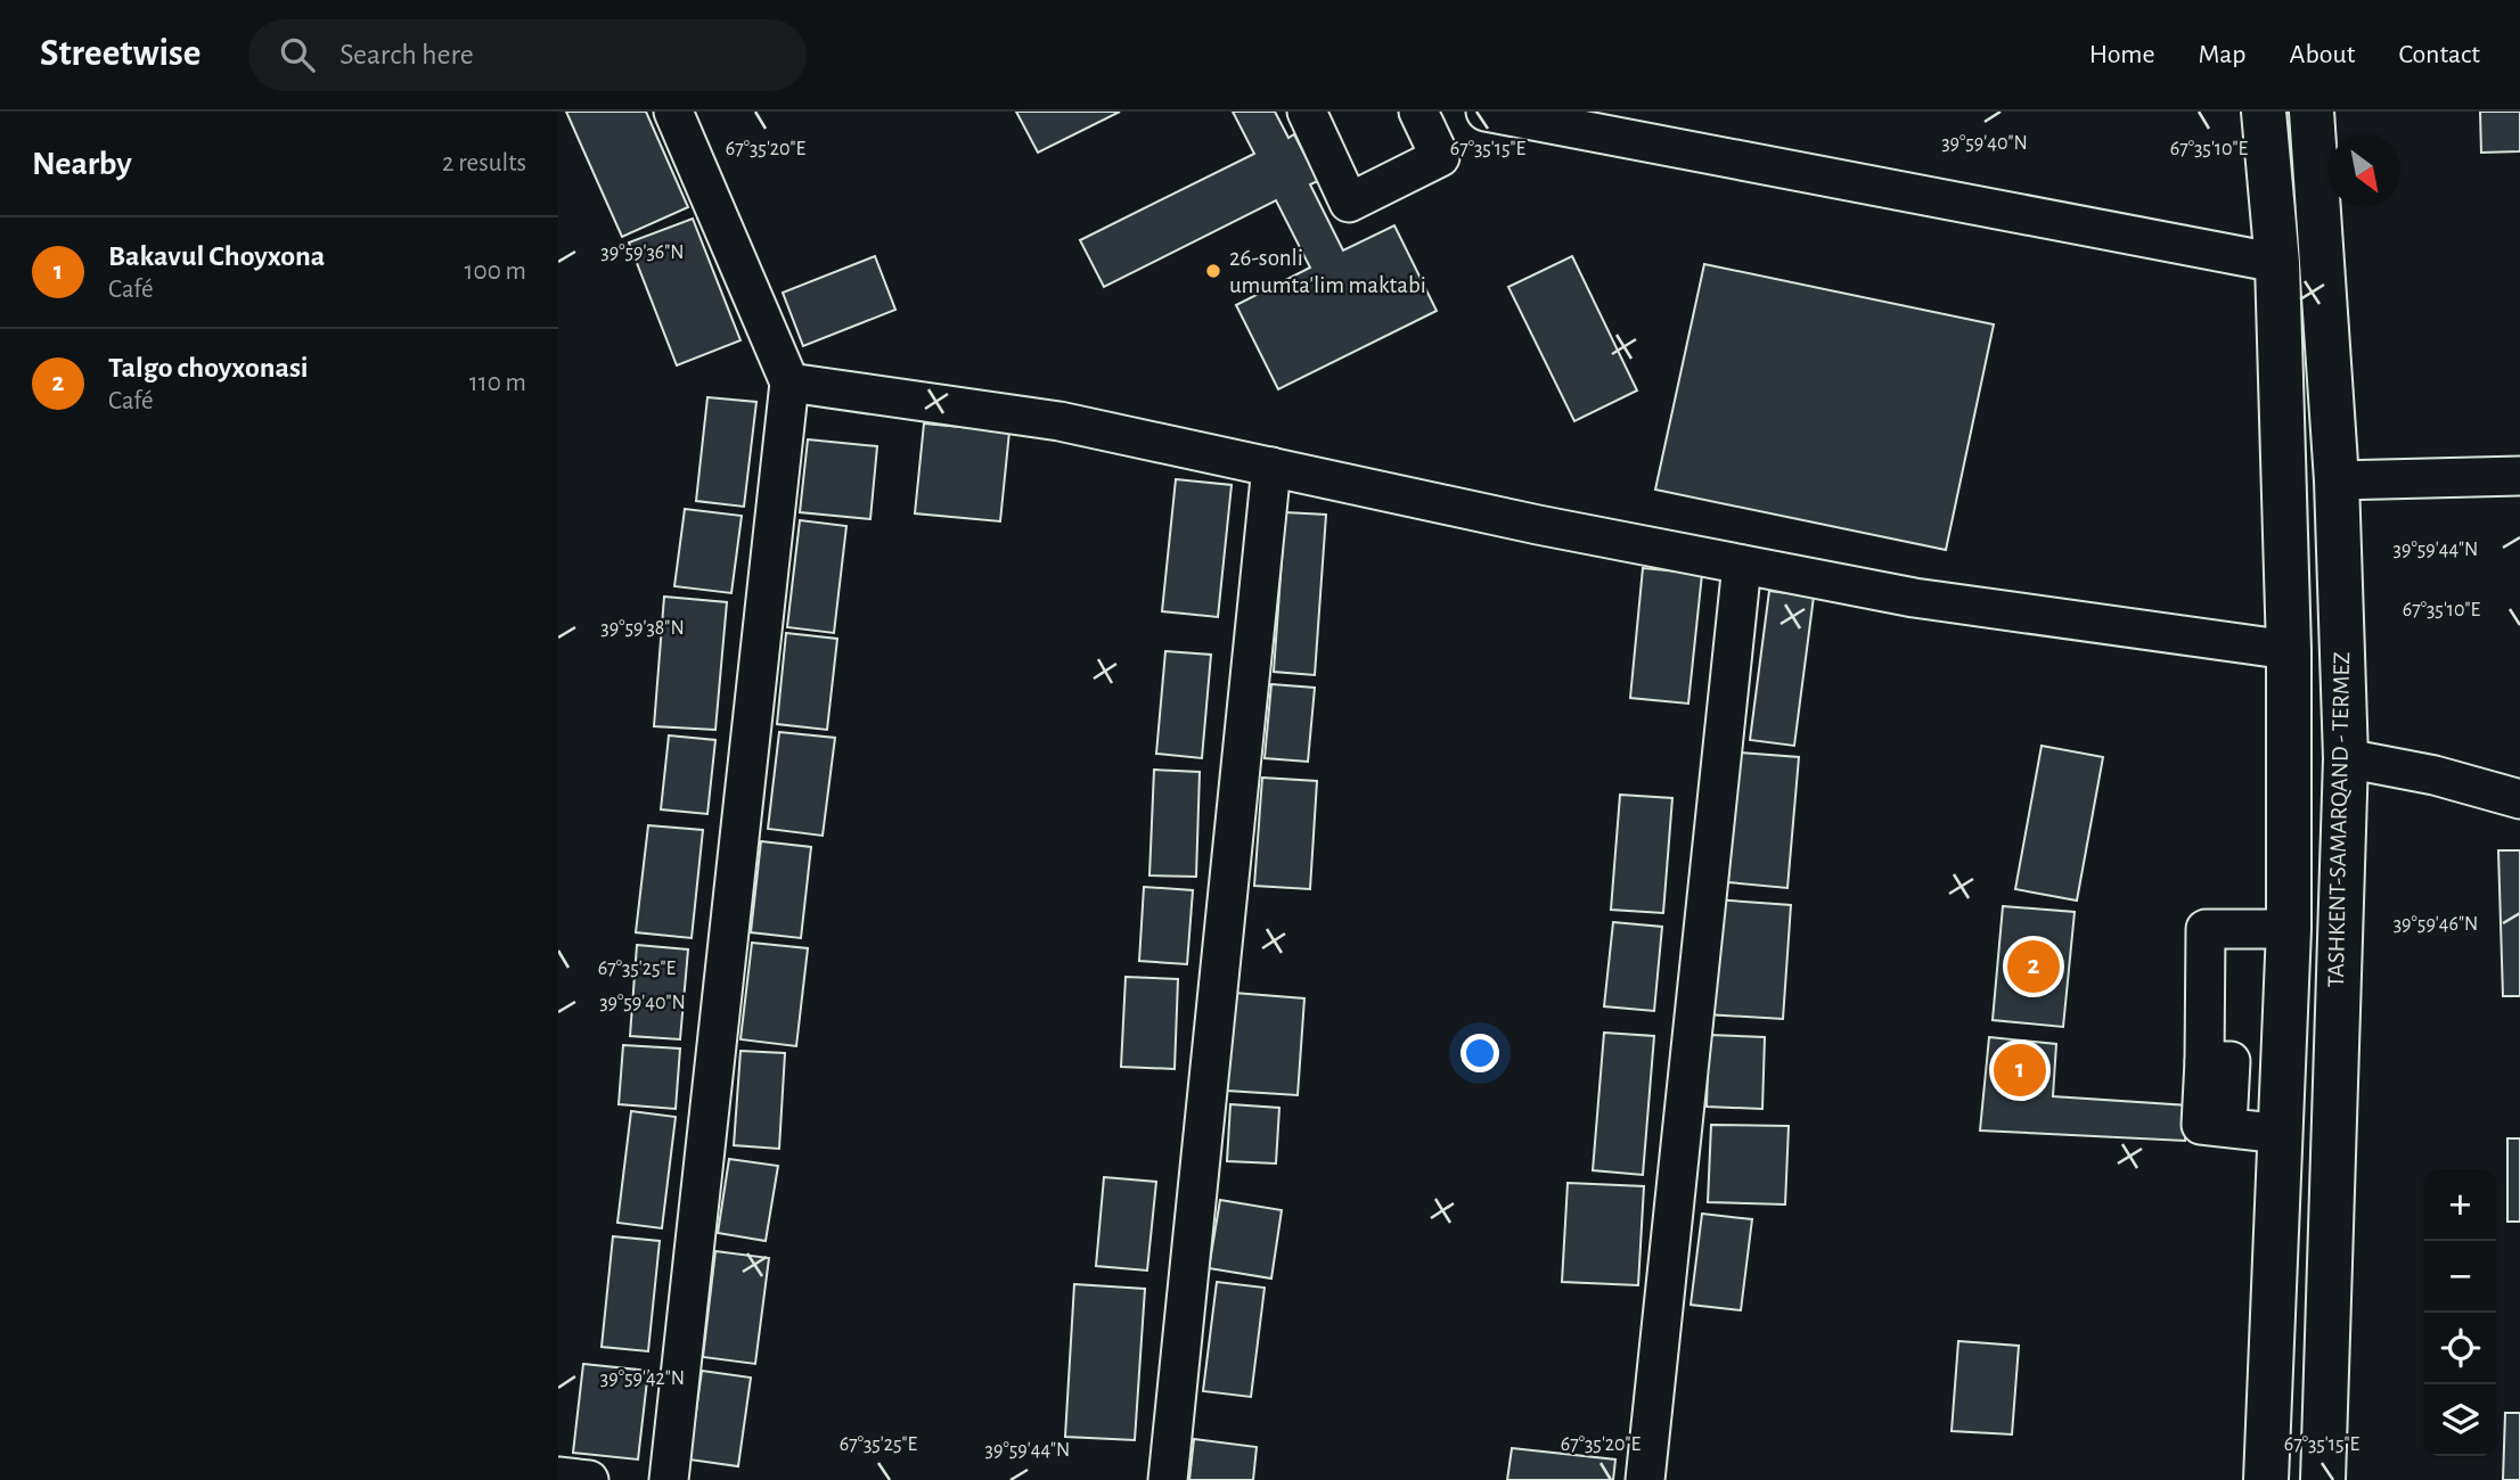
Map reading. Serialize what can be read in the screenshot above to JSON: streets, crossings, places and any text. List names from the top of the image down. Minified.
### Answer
{"streets":{"highway":["TASHKENT-SAMARQAND - TERMEZ"]},"places":["26-sonli umumta'lim maktabi"],"north":"bottom right","page":{"header":"Streetwise","search":"Search here","nav":["Home","Map","About","Contact"],"heading":["Nearby","2 results"],"list":[{"mark":"1","name":"Bakavul Choyxona","note":"Café","value":"100 m"},{"mark":"2","name":"Talgo choyxonasi","note":"Café","value":"110 m"}],"pins":["2","1"],"map_buttons":["+","−"]},"coordinates":["39°59'40\"N","67°35'20\"E","67°35'15\"E","67°35'10\"E","39°59'36\"N","39°59'44\"N","39°59'38\"N","39°59'46\"N","67°35'25\"E","39°59'42\"N"]}
